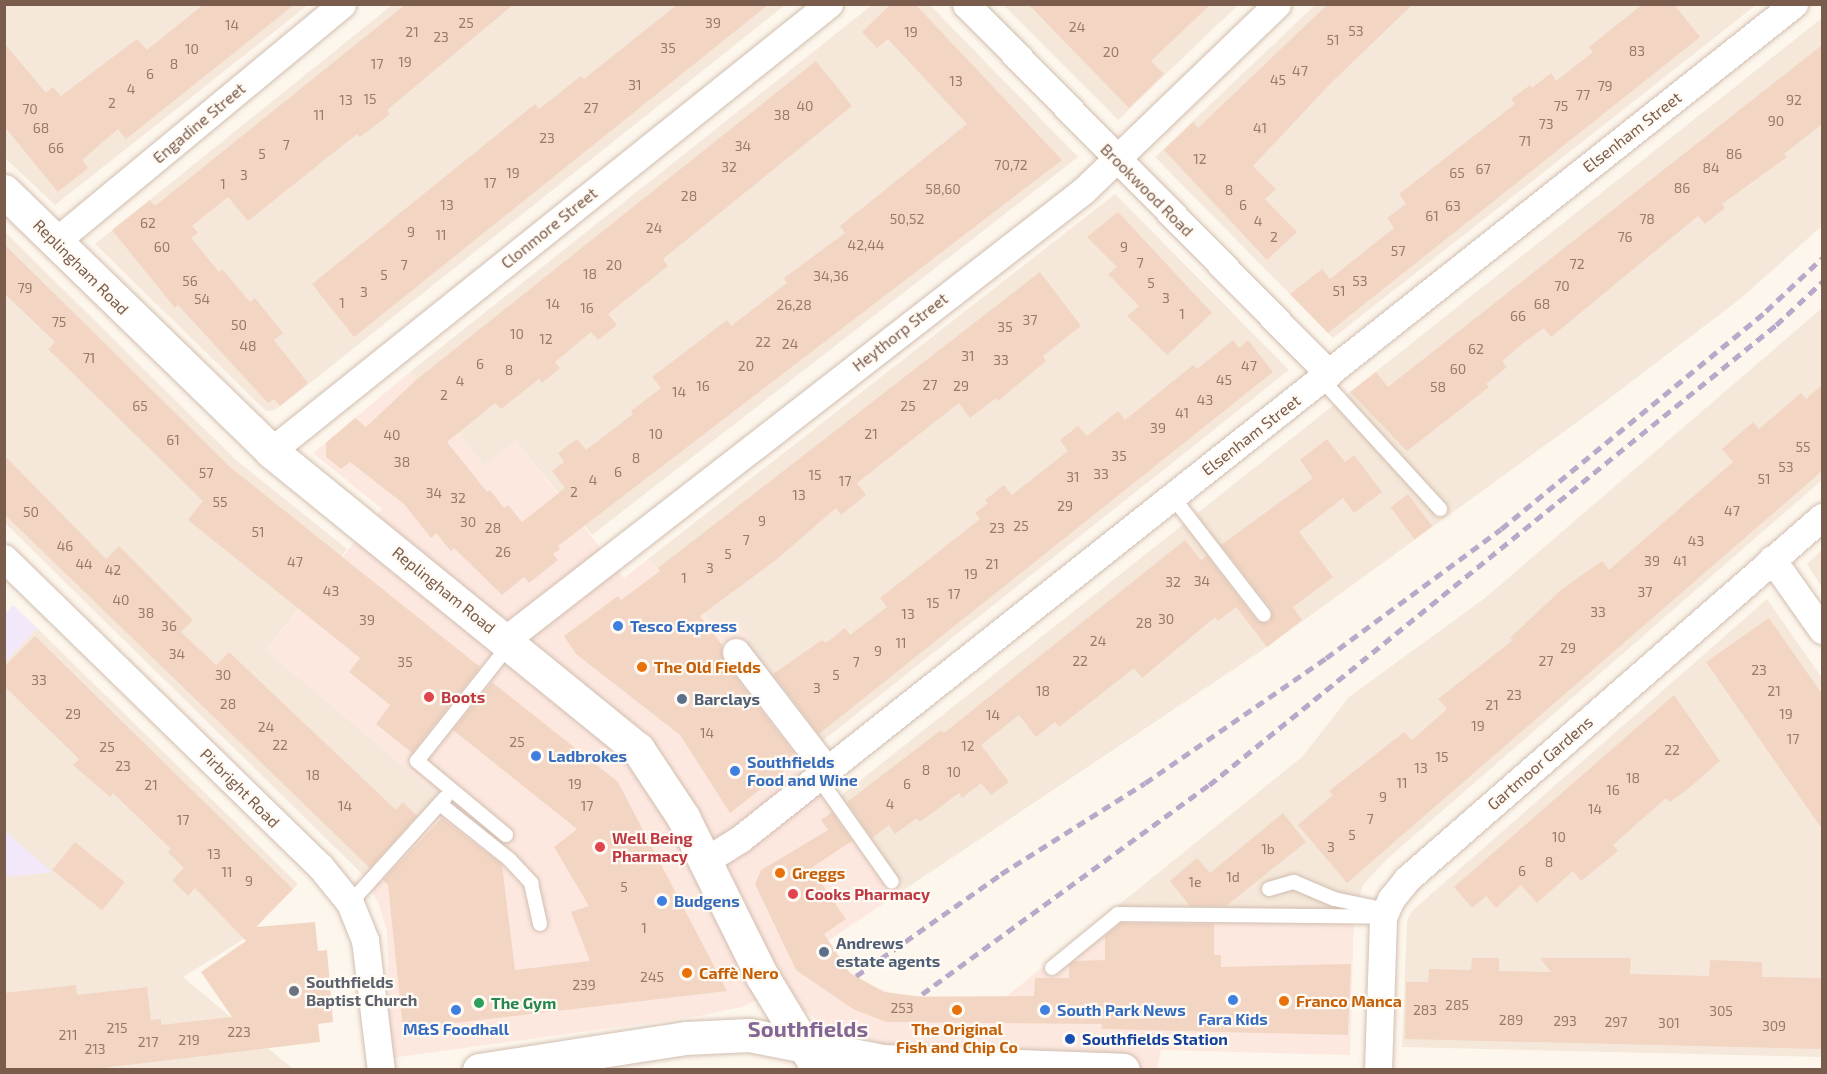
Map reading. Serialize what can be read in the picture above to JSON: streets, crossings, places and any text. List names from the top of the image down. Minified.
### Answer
{"streets":{"street":["Engadine Street","Elsenham Street","Brookwood Road","Clonmore Street","Replingham Road","Heythorp Street","Gartmoor Gardens","Pirbright Road"]},"crossings":[["Engadine Street","Replingham Road"],["Elsenham Street","Brookwood Road"],["Elsenham Street","Replingham Road"],["Brookwood Road","Heythorp Street"],["Clonmore Street","Replingham Road"],["Replingham Road","Heythorp Street"]],"districts":["Southfields"],"places":["Tesco Express","The Old Fields","Boots","Barclays","Ladbrokes","Southfields Food and Wine","Well Being Pharmacy","Greggs","Cooks Pharmacy","Budgens","Andrews estate agents","Caffè Nero","Southfields Baptist Church","Fara Kids","Franco Manca","The Gym","M&S Foodhall","The Original Fish and Chip Co","South Park News","Southfields Station"],"house_numbers":["25","39","14","24","53","21","19","23","51","35","10","83","20","19","8","17","47","6","45","13","31","79","4","77","15","13","92","2","40","75","27","70","11","38","90","73","68","41","23","71","7","34","66","5","86","12","70,72","32","84","67","19","65","3","17","1","86","58,60","8","28","13","6","63","61","50,52","78","4","62","24","9","11","2","76","42,44","60","9","57","7","72","7","20","18","5","34,36","56","53","5","70","79","51","3","3","54","1","14","68","26,28","16","1","66","37","75","50","35","10","12","22","24","48","62","31","71","33","6","20","47","60","8","45","4","27","16","29","58","14","2","43","65","25","41","39","10","21","40","61","55","35","8","38","53","6","57","33","15","31","51","4","17","2","34","13","32","55","29","47","50","9","30","25","28","23","51","7","43","46","26","5","39","41","47","44","21","3","42","19","1","34","32","43","37","17","40","15","33","38","13","30","39","28","36","24","11","29","9","34","22","27","35","7","23","30","5","33","3","18","21","23","28","21","29","19","14","19","24","14","17","25","22","12","25","22","15","23","13","8","10","18","18","11","19","6","21","16","9","4","14","17","14","7","17","5","10","3","1b","13","8","6","11","1d","9","1e","5","1","245","239","285","253","283","305","289","293","297","301","309","215","223","211","219","217","213"]}
